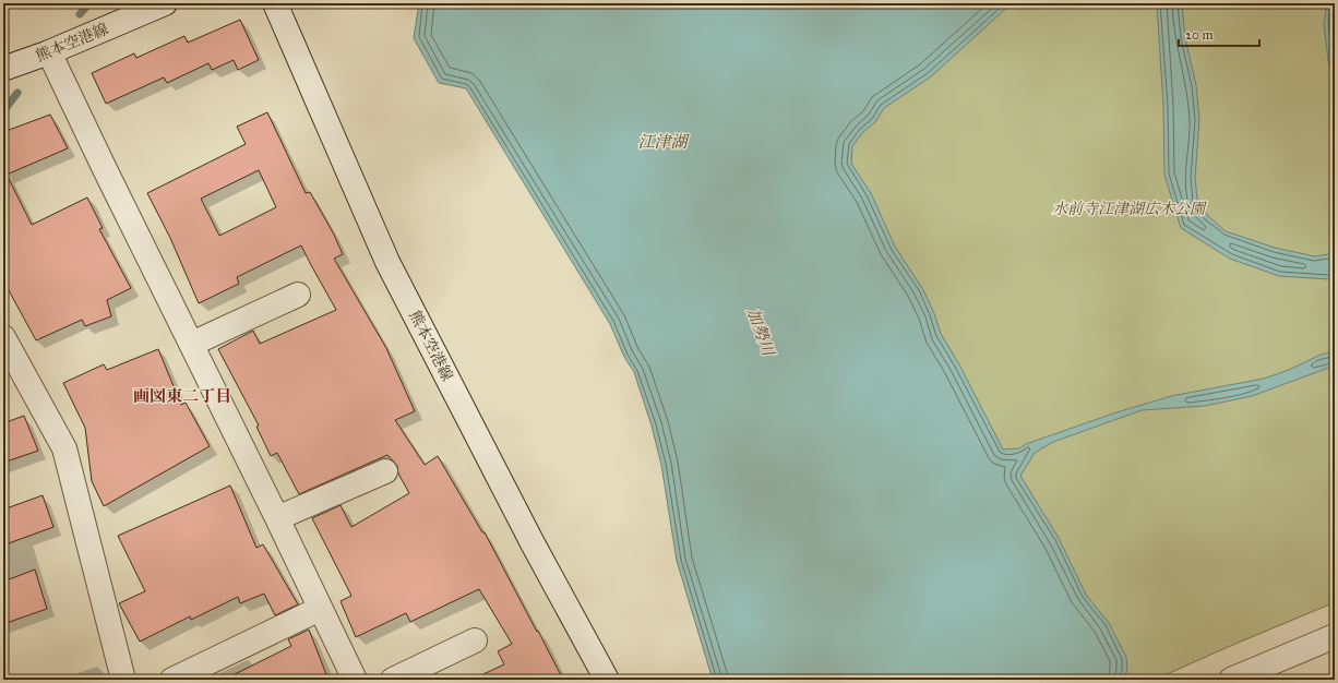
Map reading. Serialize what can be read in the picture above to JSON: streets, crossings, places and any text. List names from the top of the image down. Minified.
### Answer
{"streets":{"street":["熊本空港線"]},"districts":["画図東二丁目"],"water":["江津湖","加勢川"],"parks":["水前寺江津湖広木公園"],"scale_bar":"20 m"}
